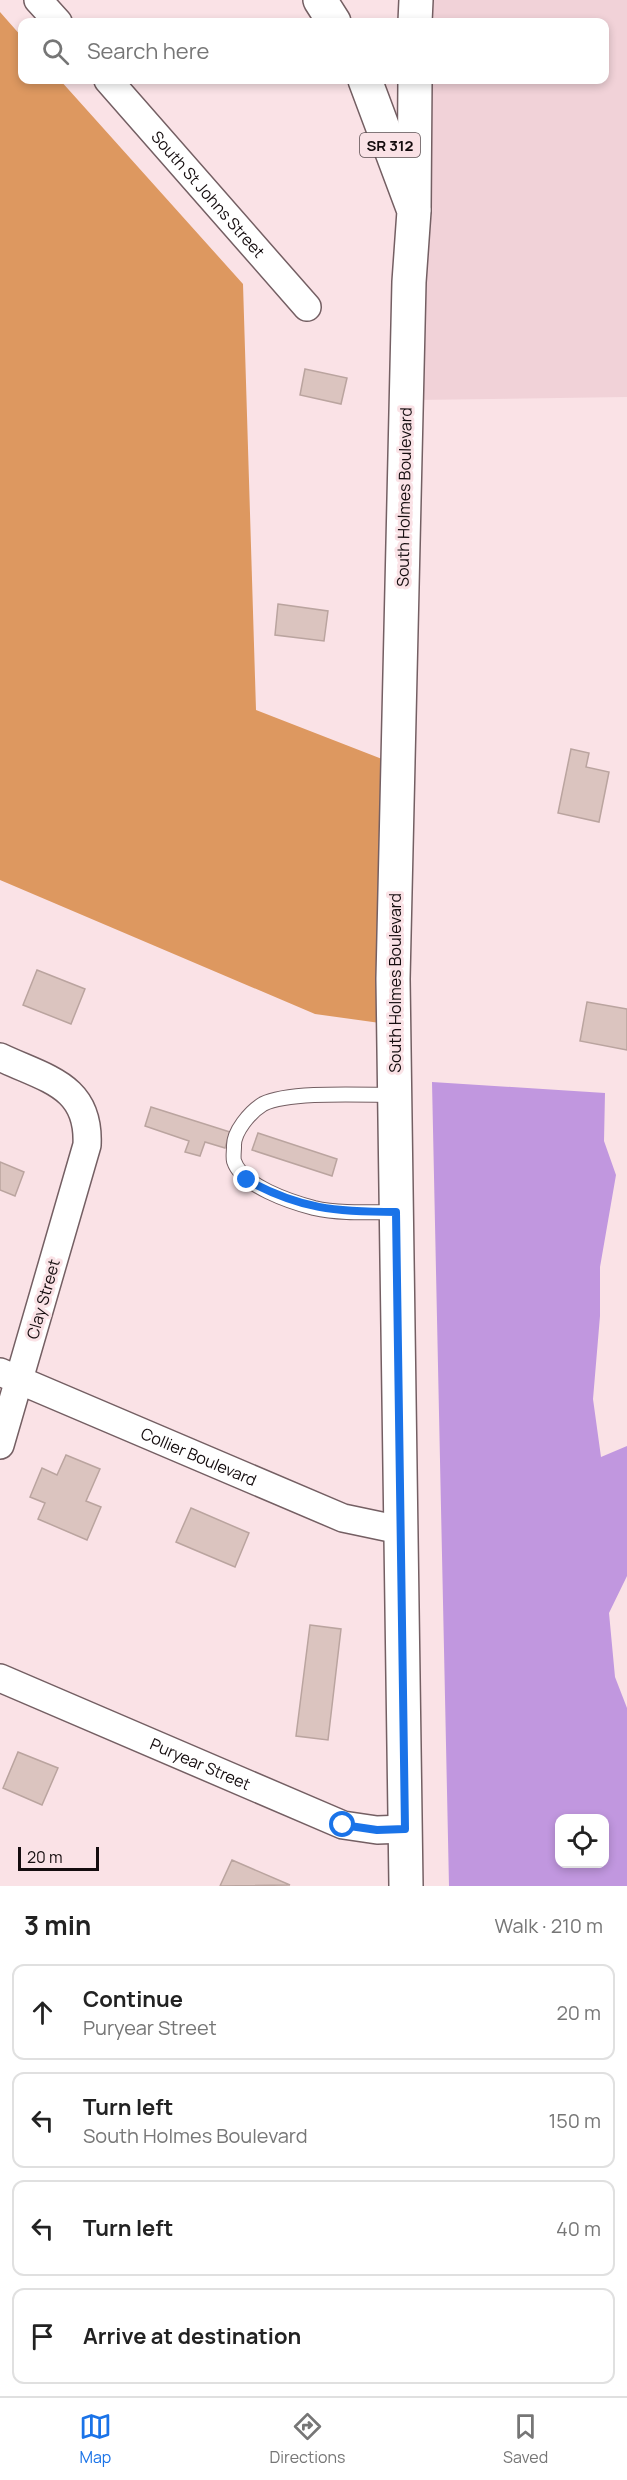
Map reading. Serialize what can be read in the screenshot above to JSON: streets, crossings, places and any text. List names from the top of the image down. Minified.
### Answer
{"streets":{"main road":["SR 312","South Holmes Boulevard"],"street":["South St Johns Street","Clay Street","Collier Boulevard","Puryear Street"]},"crossings":[["SR 312","South Holmes Boulevard"],["South Holmes Boulevard","Collier Boulevard"],["South Holmes Boulevard","Puryear Street"],["Clay Street","Collier Boulevard"]],"scale_bar":"20 m","page":{"search":"Search here","scale":"20 m","heading":["3 min","Walk · 210 m"],"list":[["Continue","Puryear Street","20 m"],["Turn left","South Holmes Boulevard","150 m"],["Turn left","40 m"],"Arrive at destination"],"nav":["Map","Directions","Saved"]}}
